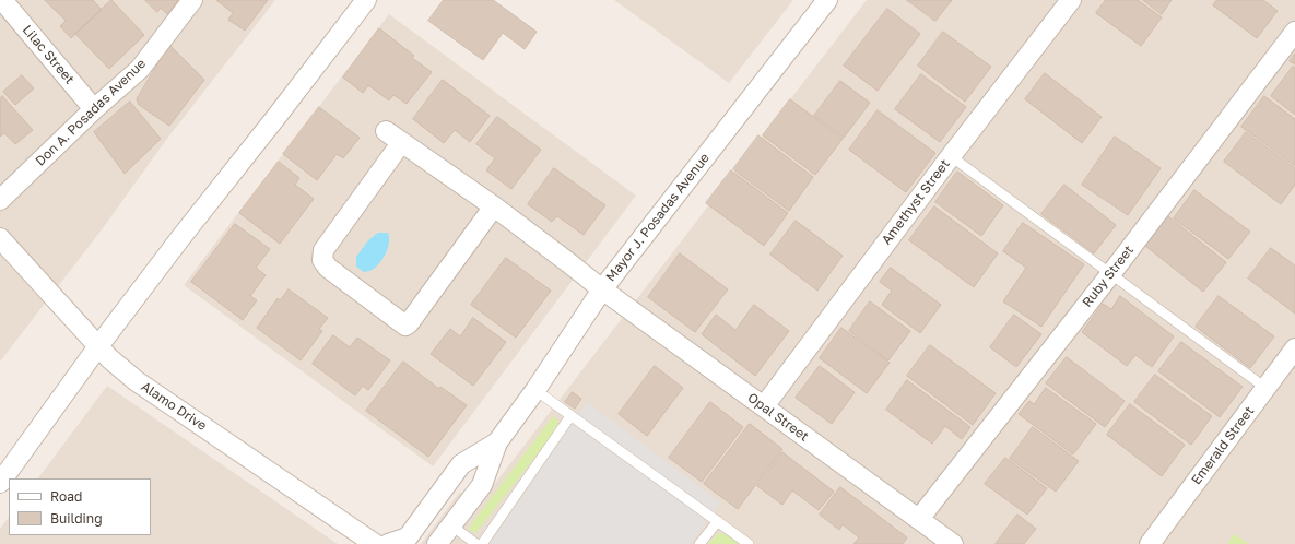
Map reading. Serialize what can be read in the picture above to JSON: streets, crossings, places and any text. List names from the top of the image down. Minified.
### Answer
{"streets":{"street":["Lilac Street","Don A. Posadas Avenue","Amethyst Street","Mayor J. Posadas Avenue","Ruby Street","Alamo Drive","Opal Street","Emerald Street"]},"crossings":[["Lilac Street","Don A. Posadas Avenue"],["Amethyst Street","Opal Street"],["Mayor J. Posadas Avenue","Opal Street"],["Ruby Street","Opal Street"]],"legend":["Road","Building"]}
